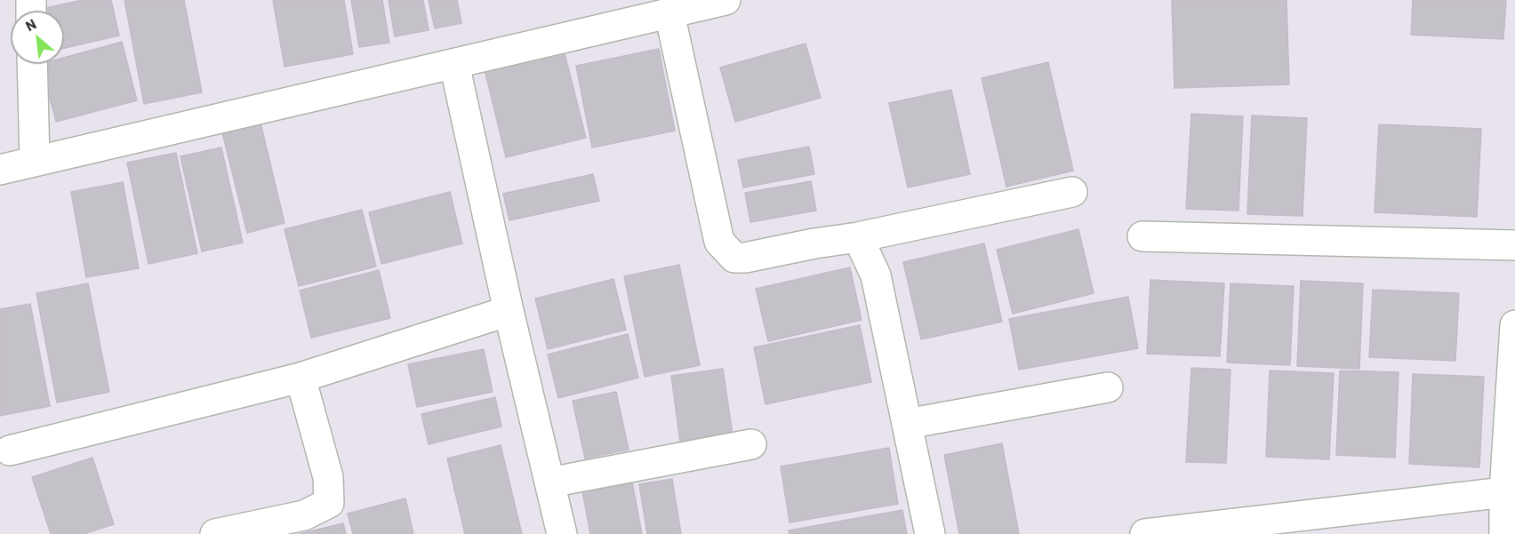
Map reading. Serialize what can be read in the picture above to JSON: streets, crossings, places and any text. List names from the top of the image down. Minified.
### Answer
{"north":"top left"}
